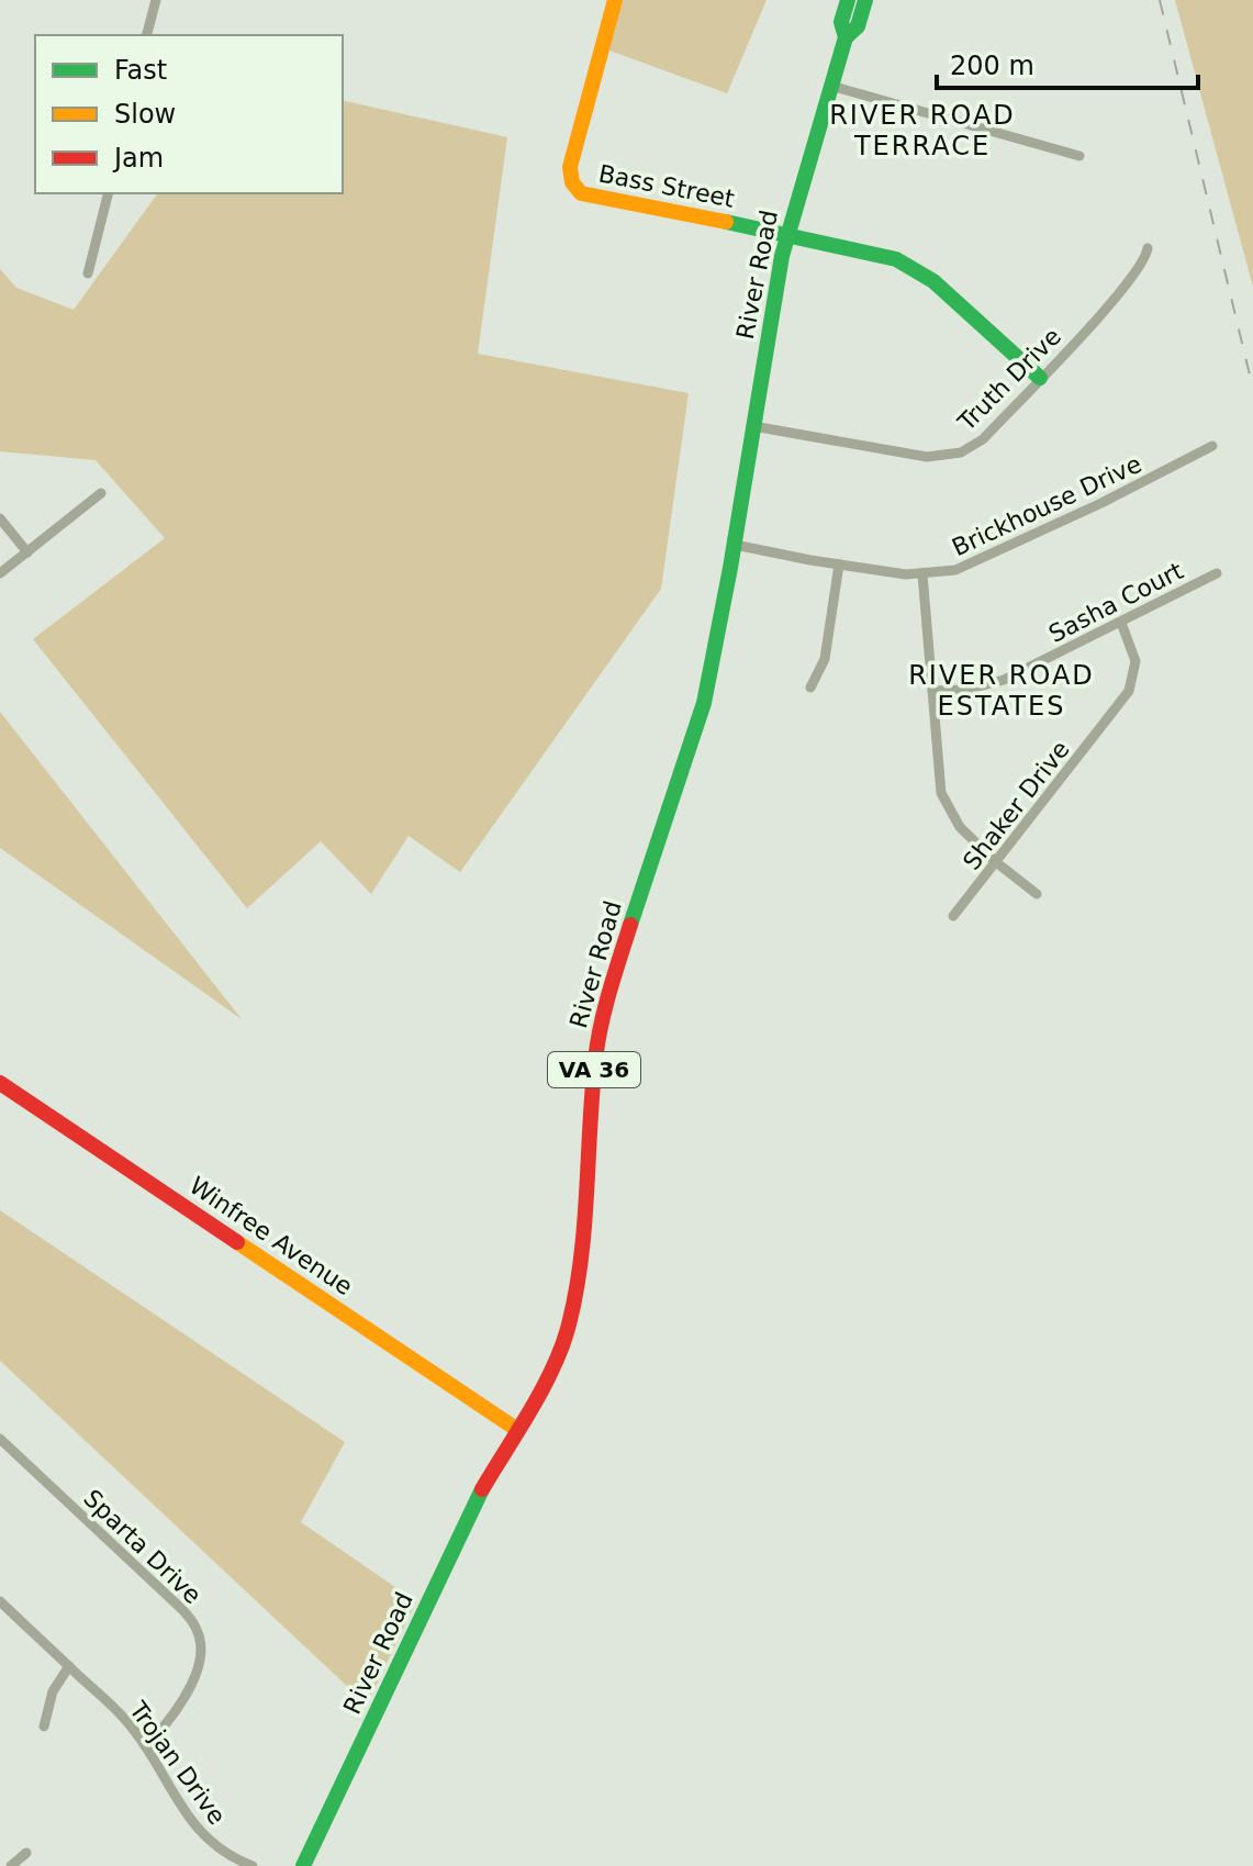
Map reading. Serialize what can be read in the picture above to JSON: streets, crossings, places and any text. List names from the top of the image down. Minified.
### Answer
{"streets":{"main road":["Bass Street","River Road","VA 36","Winfree Avenue"],"street":["Truth Drive","Brickhouse Drive","Sasha Court","Shaker Drive","Sparta Drive","Trojan Drive"]},"crossings":[["Bass Street","River Road"],["River Road","Truth Drive"],["River Road","Brickhouse Drive"],["River Road","Winfree Avenue"],["Sasha Court","Shaker Drive"],["Sparta Drive","Trojan Drive"]],"districts":["RIVER ROAD TERRACE","RIVER ROAD ESTATES"],"legend":["Fast","Slow","Jam"],"scale_bar":"200 m"}
